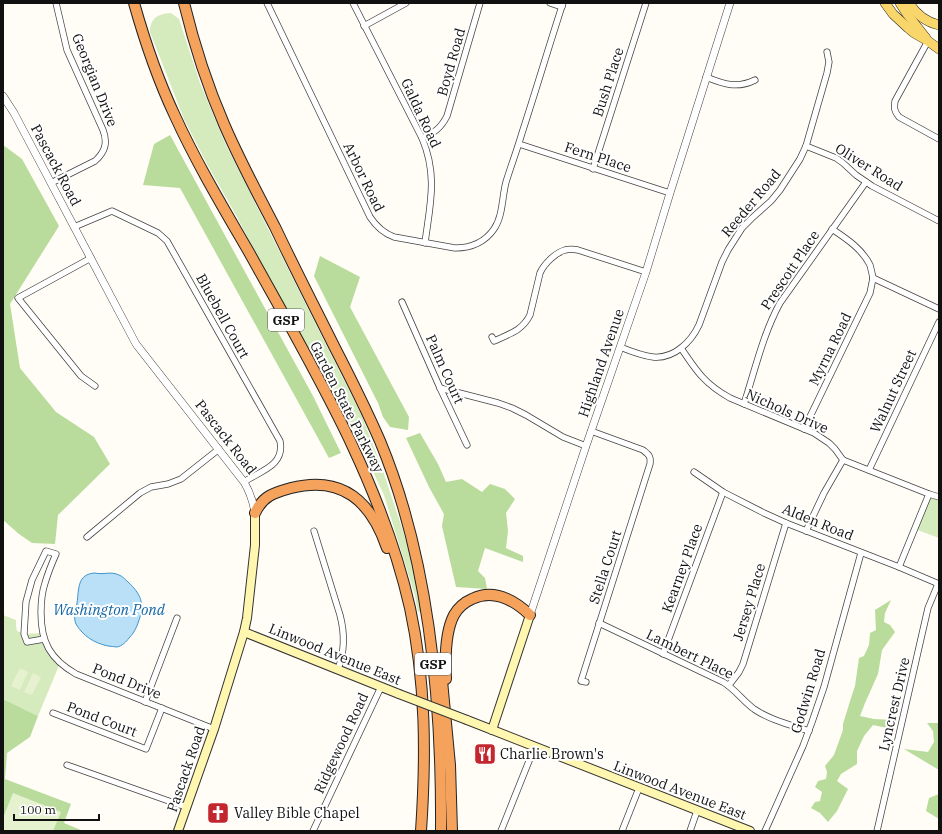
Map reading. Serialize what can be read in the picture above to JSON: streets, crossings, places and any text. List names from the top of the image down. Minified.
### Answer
{"streets":{"highway":["GSP","Garden State Parkway"],"main road":["Pascack Road","Highland Avenue","Linwood Avenue East"],"street":["Boyd Road","Georgian Drive","Bush Place","Galda Road","Fern Place","Oliver Road","Arbor Road","Reeder Road","Prescott Place","Bluebell Court","Myrna Road","Palm Court","Walnut Street","Nichols Drive","Alden Road","Stella Court","Kearney Place","Jersey Place","Lambert Place","Pond Drive","Godwin Road","Lyncrest Drive","Pond Court","Ridgewood Road"]},"crossings":[["Boyd Road","Galda Road"],["Georgian Drive","Pascack Road"],["Bush Place","Fern Place"],["Galda Road","Arbor Road"],["Fern Place","Arbor Road"],["Fern Place","Highland Avenue"],["Pascack Road","Bluebell Court"],["Pascack Road","Linwood Avenue East"],["Pascack Road","Pond Drive"],["Oliver Road","Reeder Road"],["Oliver Road","Prescott Place"],["Reeder Road","Highland Avenue"],["Reeder Road","Nichols Drive"],["Prescott Place","Nichols Drive"],["Myrna Road","Nichols Drive"],["Highland Avenue","Stella Court"],["Highland Avenue","Linwood Avenue East"],["Walnut Street","Nichols Drive"],["Alden Road","Kearney Place"],["Alden Road","Jersey Place"],["Alden Road","Godwin Road"],["Alden Road","Lyncrest Drive"],["Stella Court","Lambert Place"],["Kearney Place","Lambert Place"],["Jersey Place","Lambert Place"],["Linwood Avenue East","Ridgewood Road"],["Lambert Place","Godwin Road"],["Pond Drive","Pond Court"]],"water":["Washington Pond"],"places":{"restaurant":["Charlie Brown's"],"church":["Valley Bible Chapel"]},"scale_bar":"100 m"}
